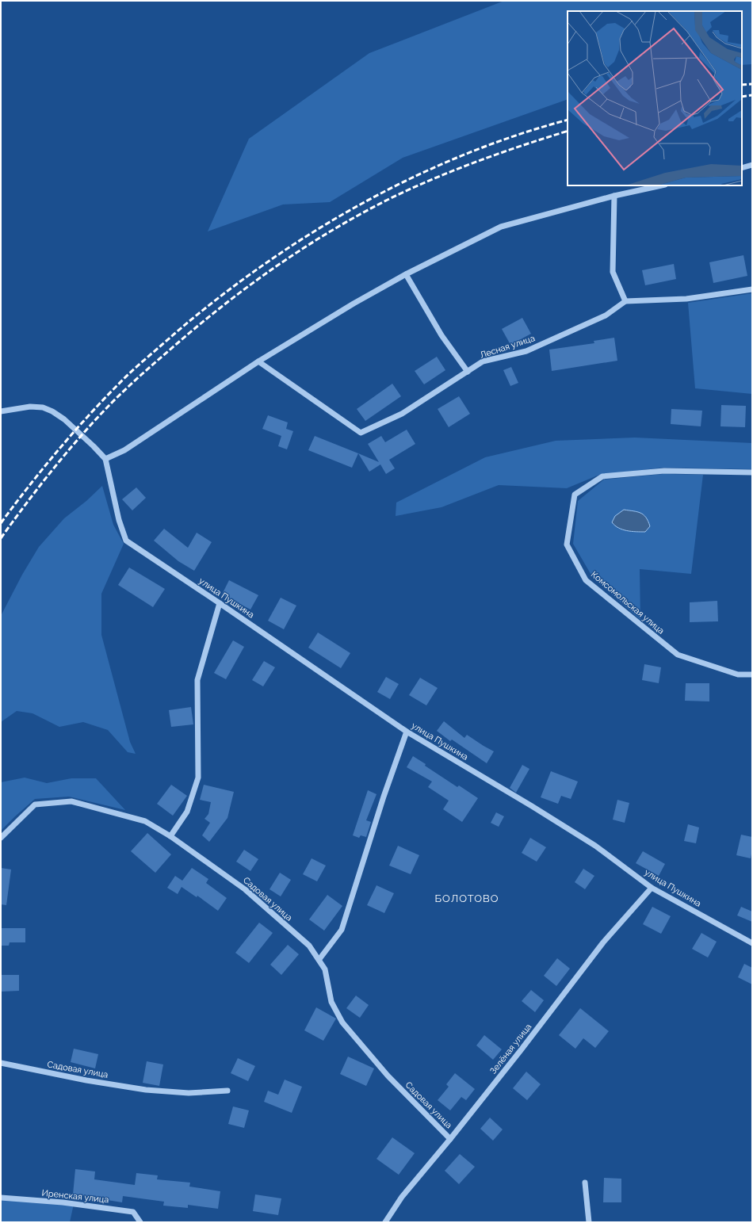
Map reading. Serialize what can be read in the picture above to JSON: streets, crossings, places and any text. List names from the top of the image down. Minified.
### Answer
{"streets":{"street":["Лесная улица","улица Пушкина","Комсомольская улица","Садовая улица","Зелёная улица","Иренская улица"]},"crossings":[["улица Пушкина","Зелёная улица"],["Садовая улица","Зелёная улица"]],"districts":["БОЛОТОВО"]}
